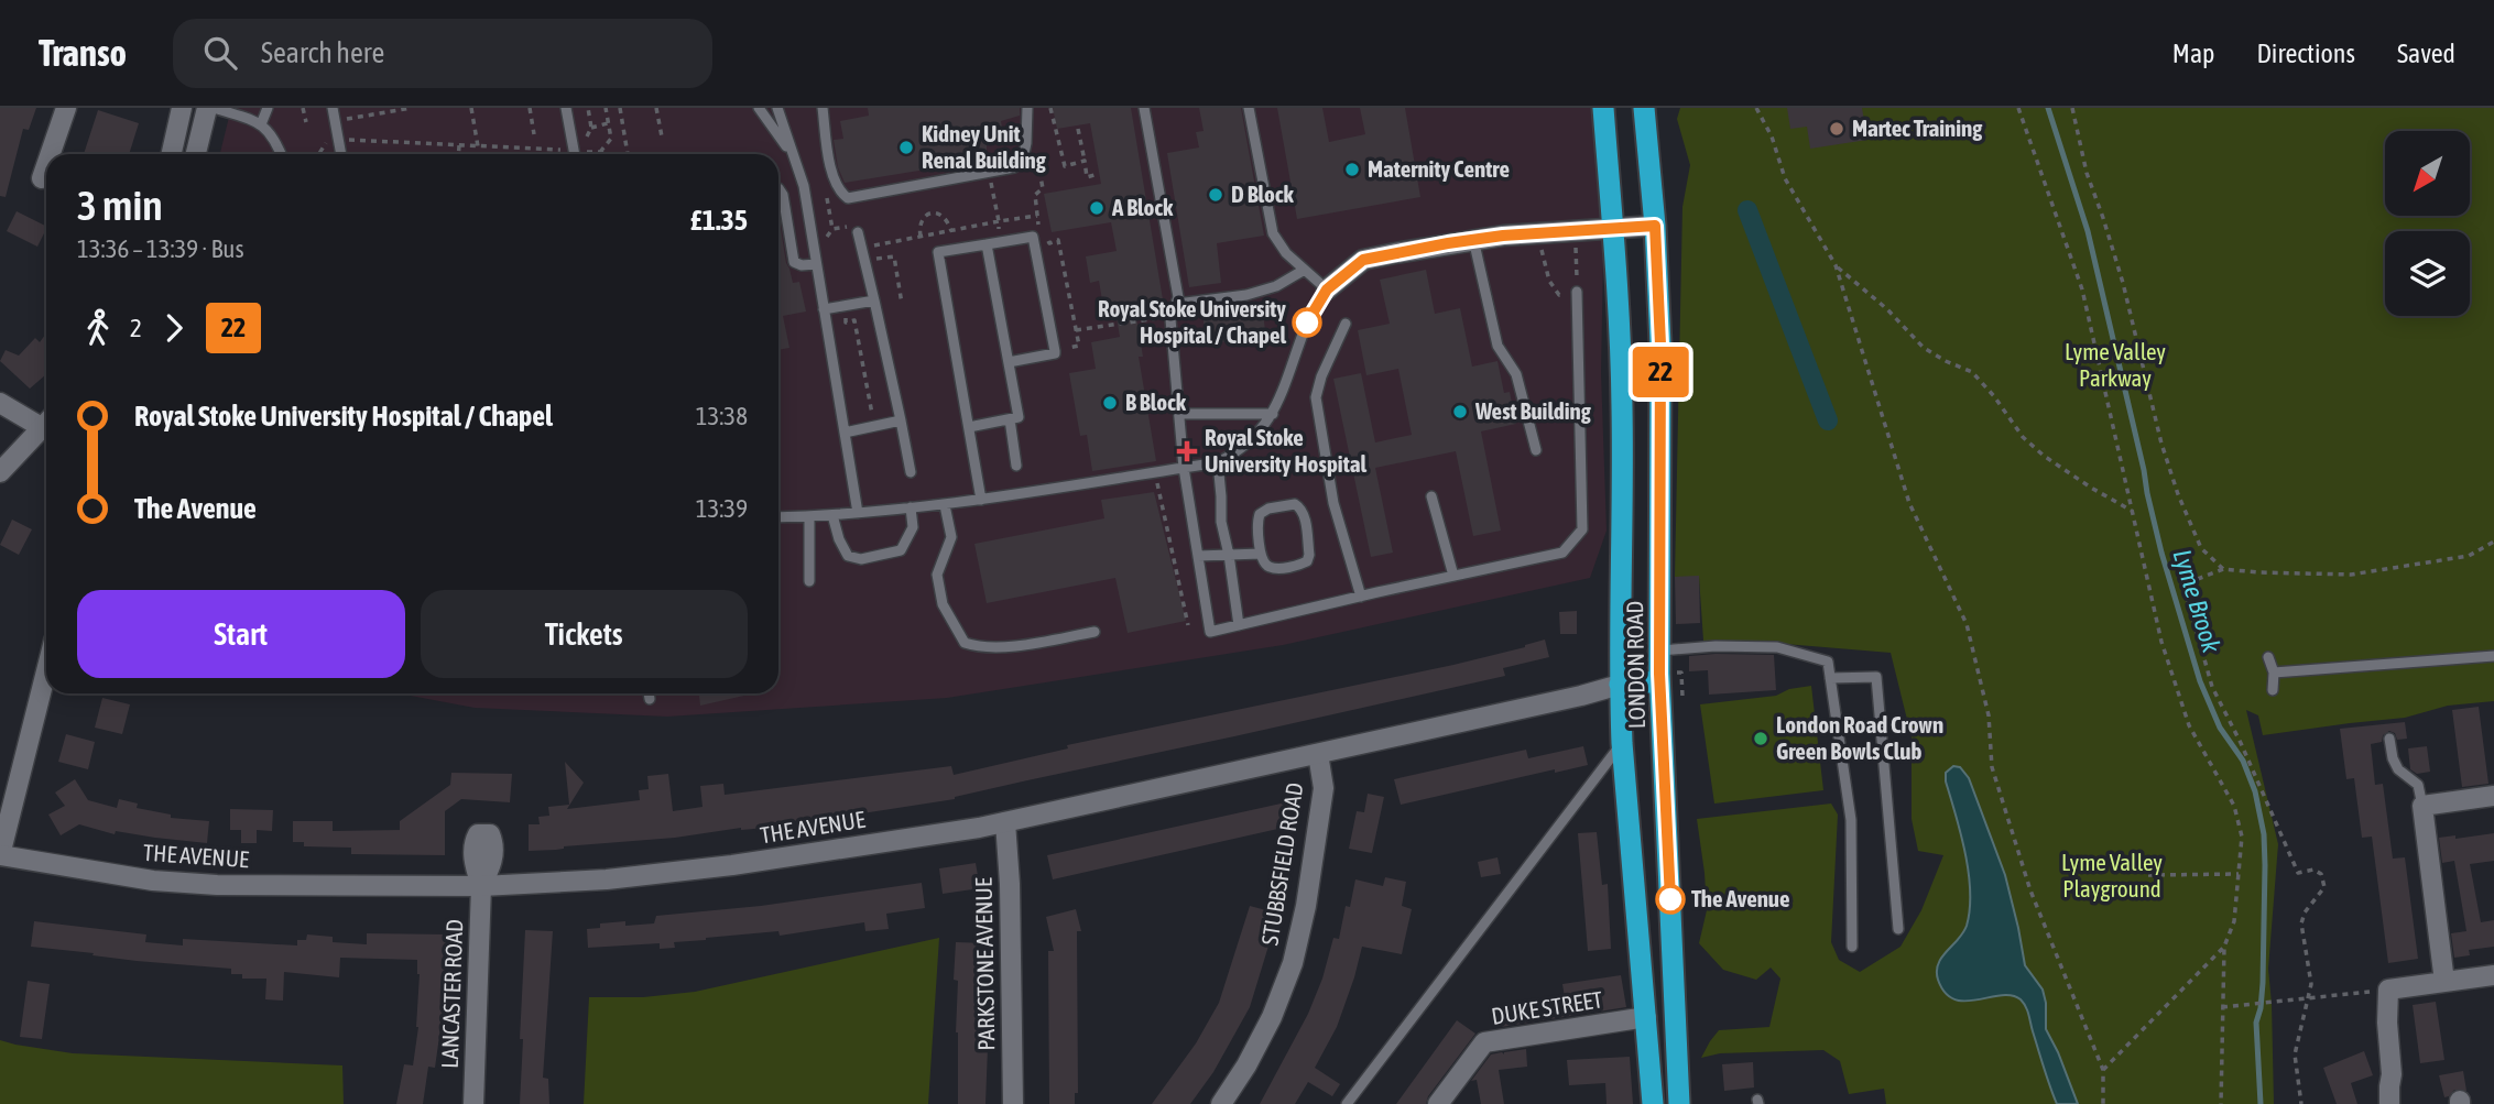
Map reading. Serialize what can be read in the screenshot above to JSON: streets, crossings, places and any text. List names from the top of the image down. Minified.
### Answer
{"streets":{"highway":["LONDON ROAD"],"street":["THE AVENUE","STUBBSFIELD ROAD","PARKSTONE AVENUE","LANCASTER ROAD","DUKE STREET"]},"crossings":[["LONDON ROAD","THE AVENUE"],["LONDON ROAD","DUKE STREET"],["THE AVENUE","STUBBSFIELD ROAD"],["THE AVENUE","PARKSTONE AVENUE"],["THE AVENUE","LANCASTER ROAD"]],"water":["Lyme Brook"],"parks":["Lyme Valley Parkway","Lyme Valley Playground"],"places":{"other":["Martec Training","Kidney Unit Renal Building","Maternity Centre","D Block","A Block","Royal Stoke University Hospital / Chapel","B Block","West Building","London Road Crown Green Bowls Club","The Avenue"],"health":["Royal Stoke University Hospital"]},"lines":["bus line 22"],"north":"bottom left","page":{"header":"Transo","search":"Search here","nav":["Map","Directions","Saved"],"on_map":"22","heading":["3 min","13:36 – 13:39 · Bus","£1.35"],"legs":["2","22"],"list":[{"name":"Royal Stoke University Hospital / Chapel","value":"13:38"},{"name":"The Avenue","value":"13:39"}],"buttons":["Start","Tickets"]}}
